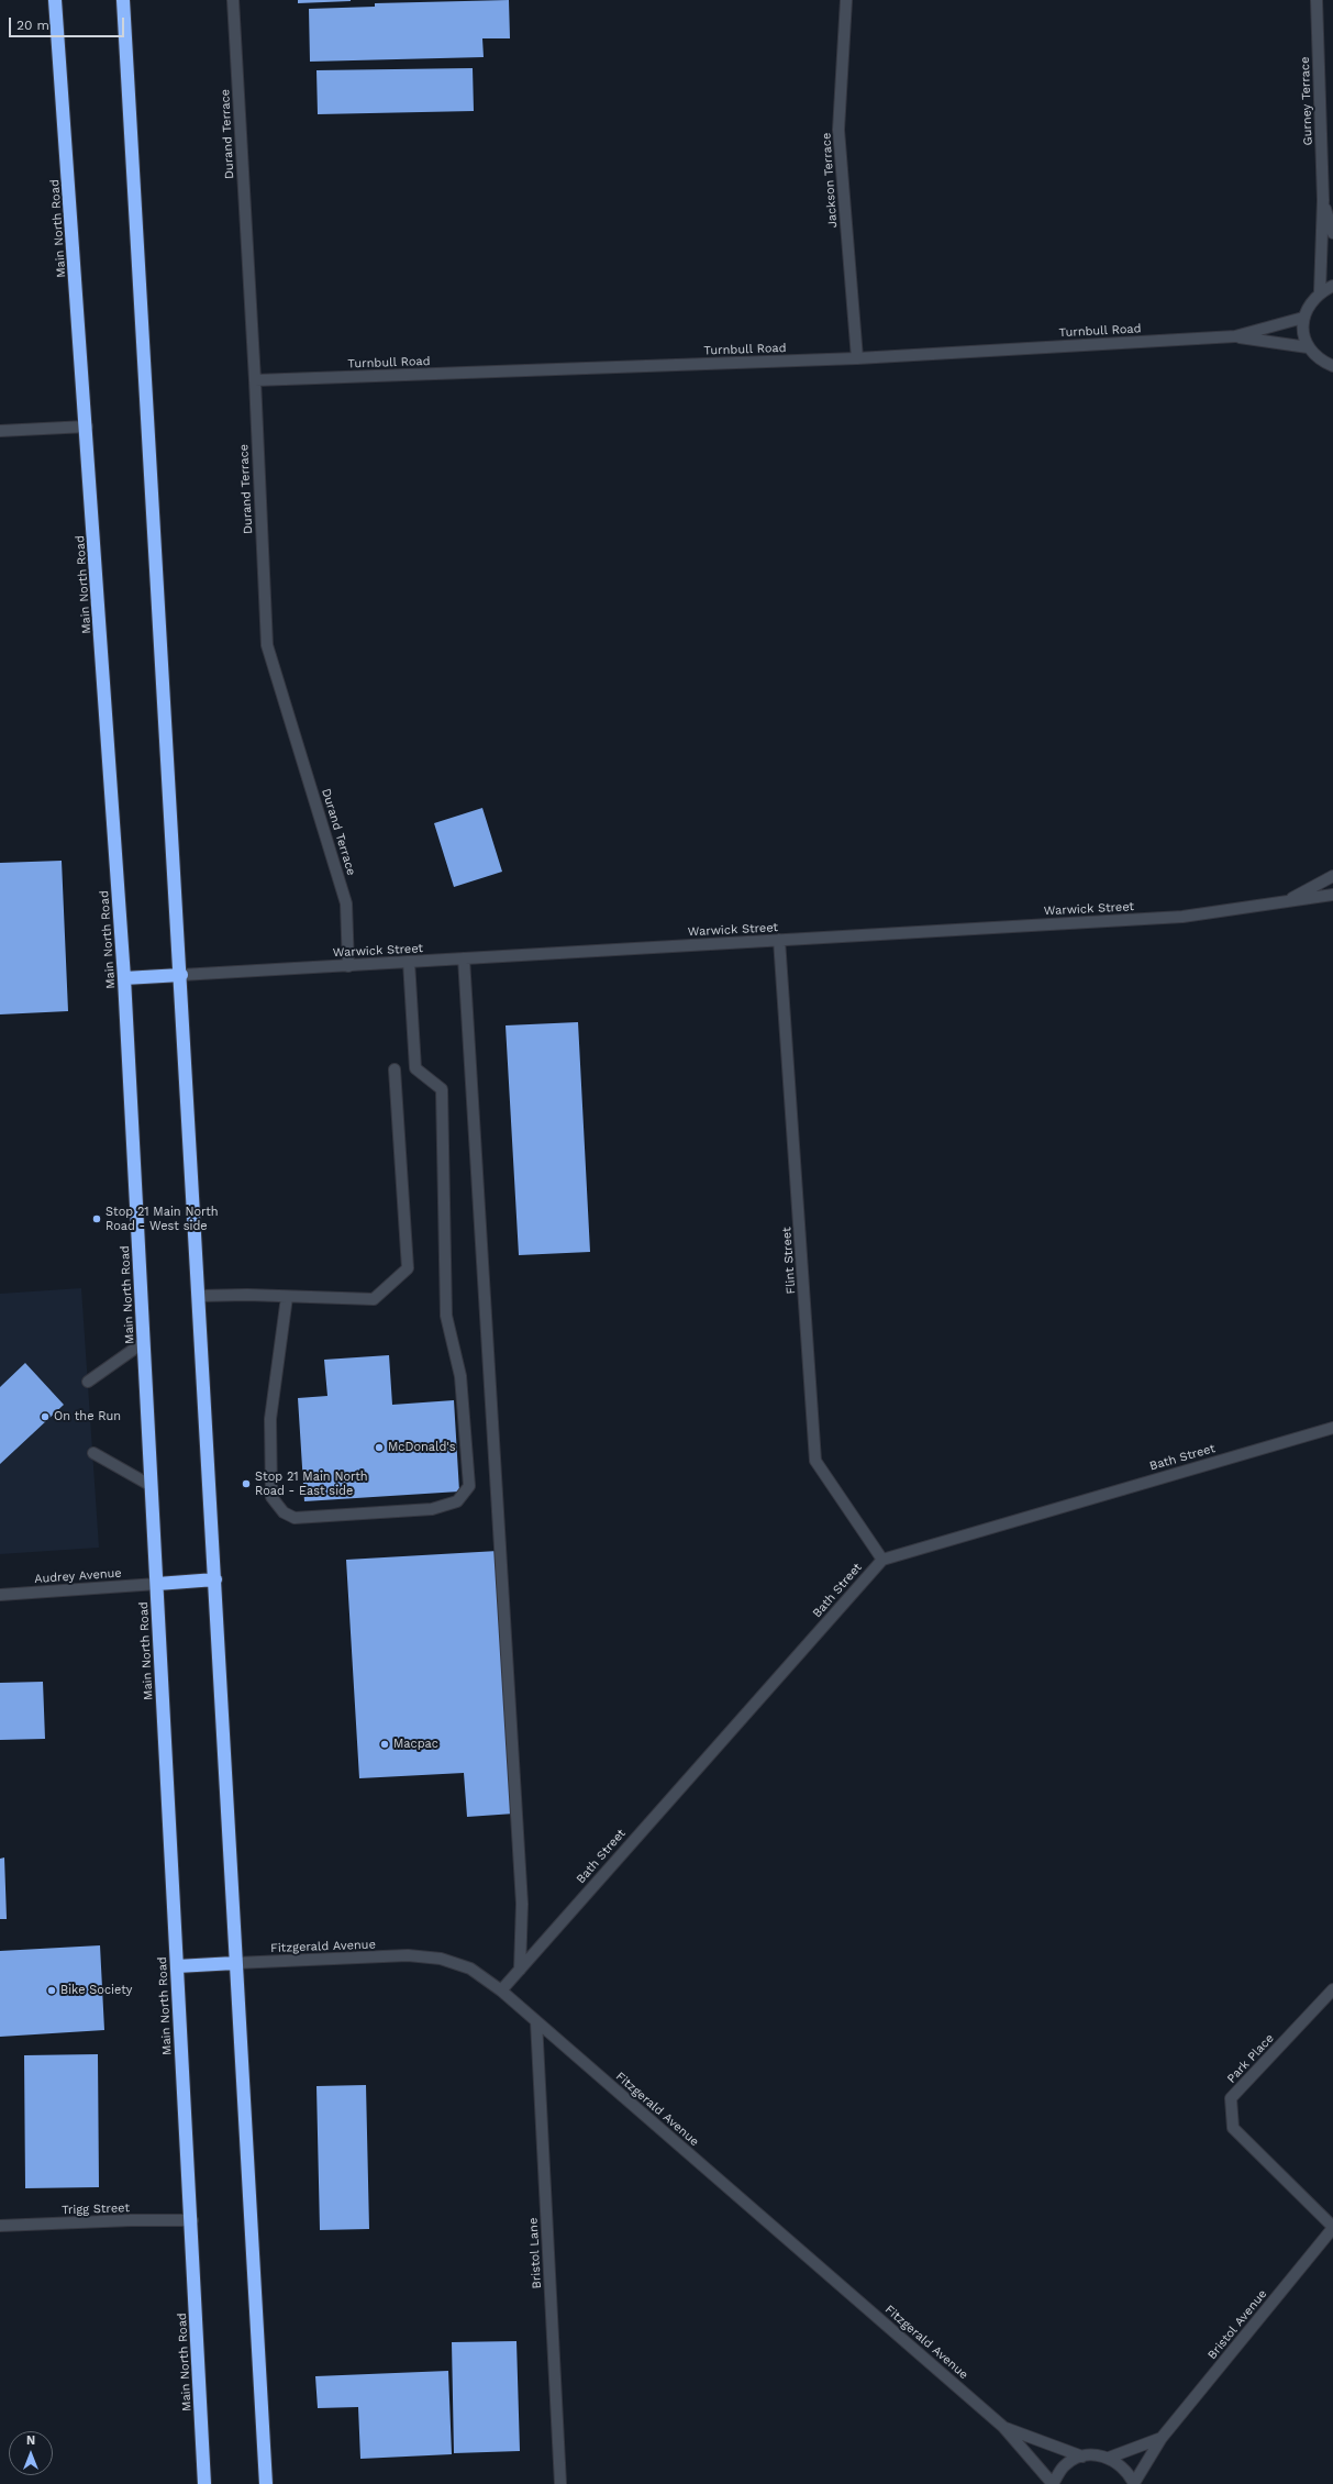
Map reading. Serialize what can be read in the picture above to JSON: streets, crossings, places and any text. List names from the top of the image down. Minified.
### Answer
{"streets":{"highway":["Main North Road"],"street":["Gurney Terrace","Durand Terrace","Jackson Terrace","Turnbull Road","Warwick Street","Flint Street","Bath Street","Audrey Avenue","Fitzgerald Avenue","Park Place","Trigg Street","Bristol Lane","Bristol Avenue"]},"crossings":[["Durand Terrace","Turnbull Road"],["Durand Terrace","Warwick Street"],["Jackson Terrace","Turnbull Road"],["Main North Road","Audrey Avenue"],["Main North Road","Trigg Street"],["Warwick Street","Flint Street"],["Flint Street","Bath Street"],["Bath Street","Fitzgerald Avenue"],["Fitzgerald Avenue","Bristol Lane"],["Park Place","Bristol Avenue"]],"places":["Stop 21 Main North Road - West side","On the Run","McDonald's","Stop 21 Main North Road - East side","Macpac","Bike Society"],"scale_bar":"20 m","north":"top"}
